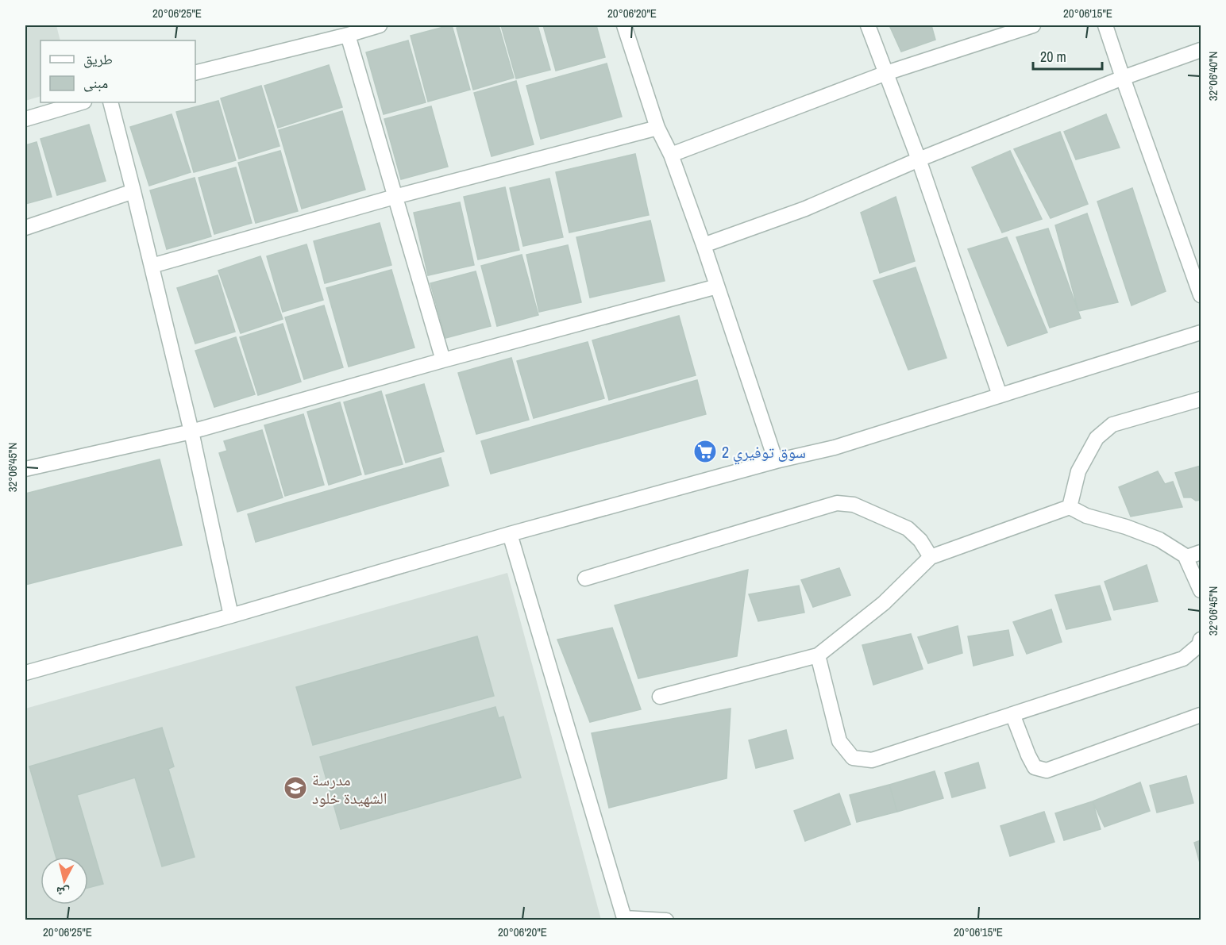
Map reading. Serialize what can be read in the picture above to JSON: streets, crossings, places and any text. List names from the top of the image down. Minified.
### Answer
{"places":{"supermarket":["سوق توفيري 2"],"school or university":["مدرسة الشهيدة خلود"]},"legend":["طريق","مبنى"],"scale_bar":"20 m","north":"bottom","coordinates":["20°06'25\"E","20°06'20\"E","20°06'15\"E","32°06'40\"N","32°06'45\"N"]}
